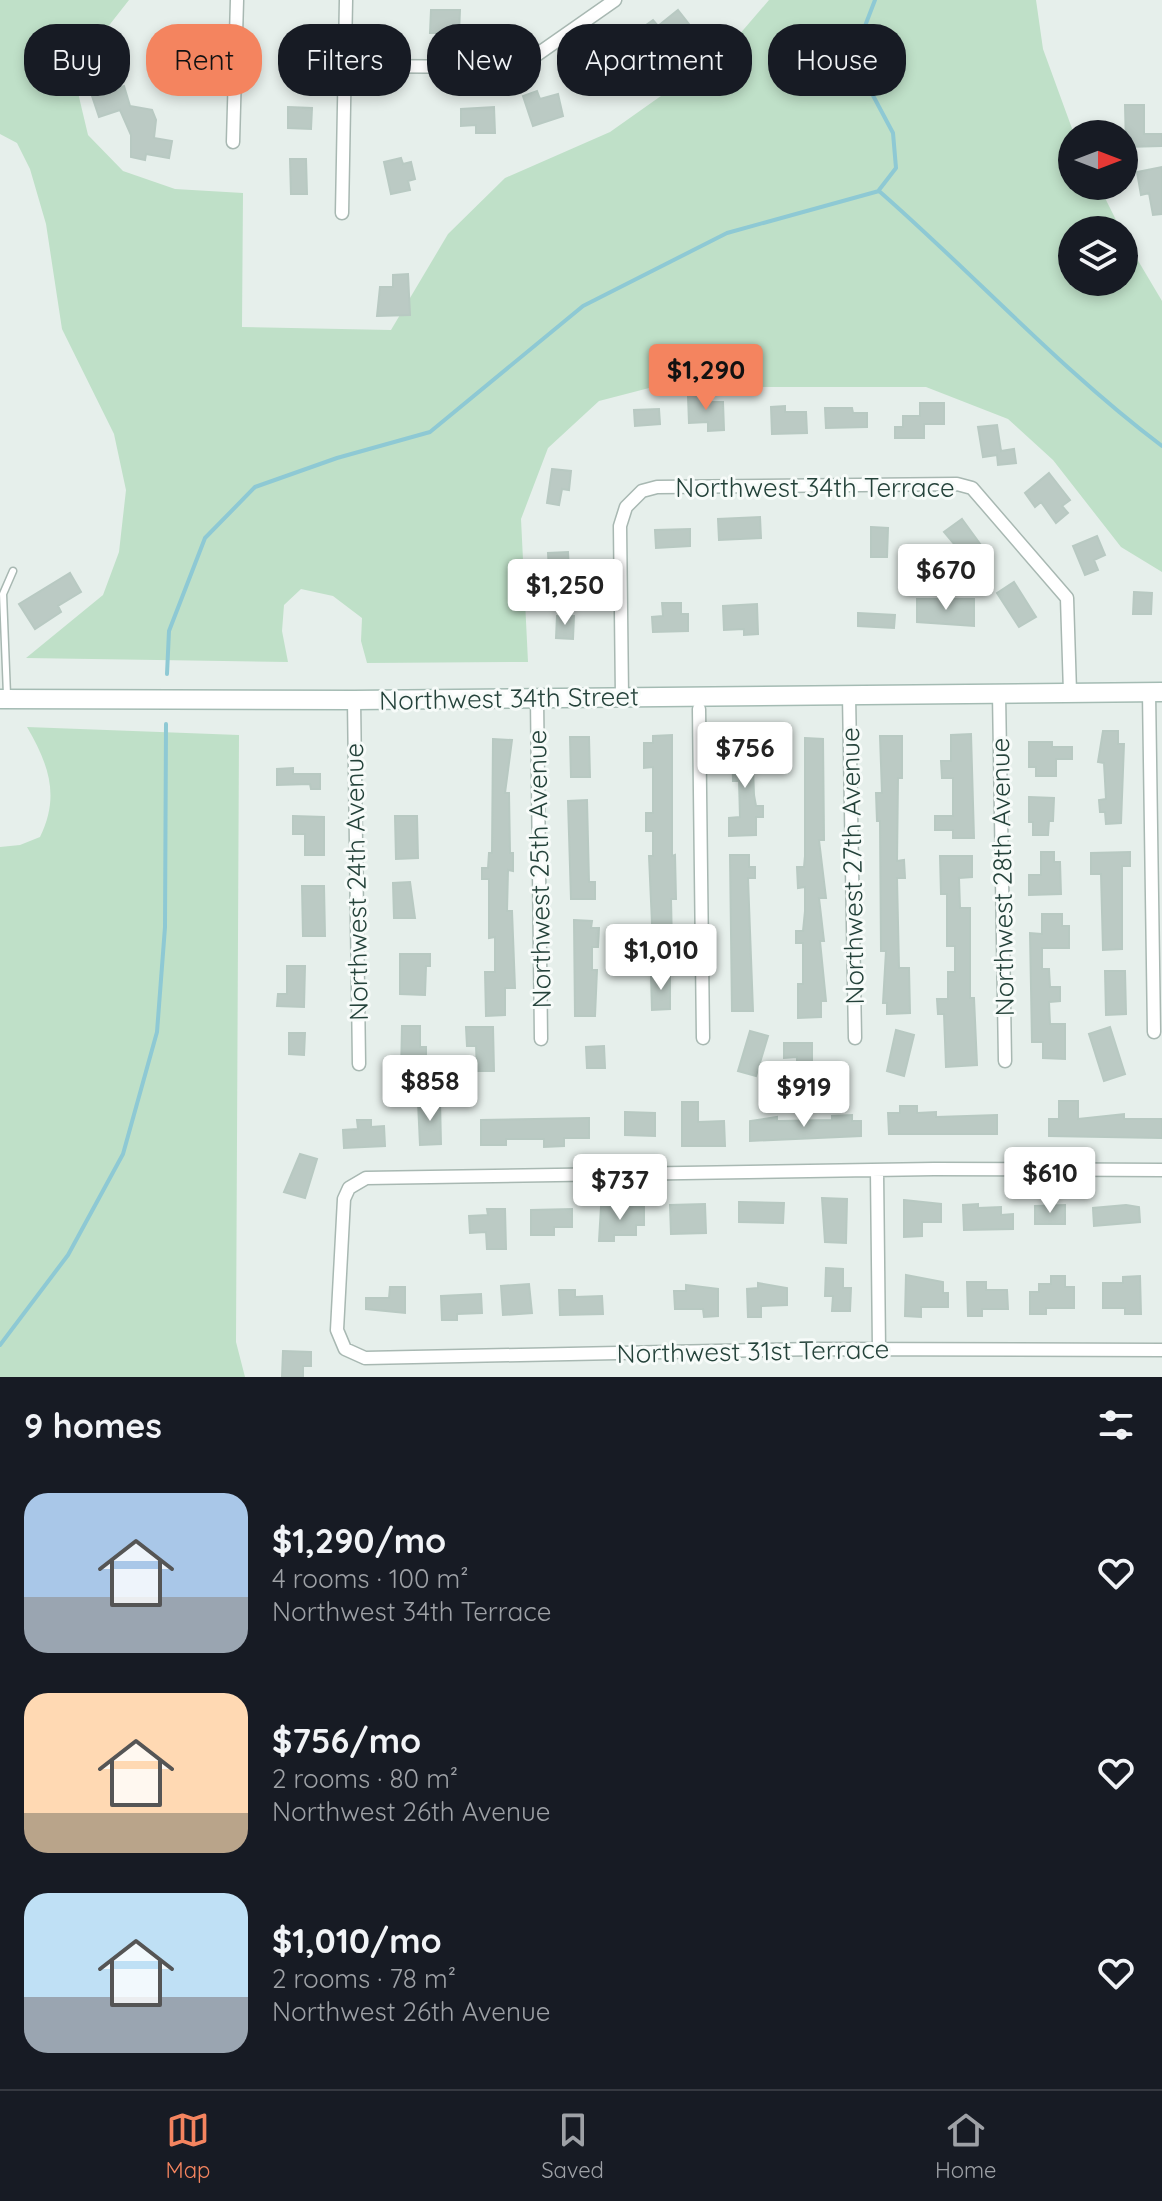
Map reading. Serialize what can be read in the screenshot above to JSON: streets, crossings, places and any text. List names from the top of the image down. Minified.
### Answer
{"streets":{"main road":["Northwest 34th Street"],"street":["Northwest 34th Terrace","Northwest 27th Avenue","Northwest 25th Avenue","Northwest 28th Avenue","Northwest 24th Avenue","Northwest 31st Terrace"]},"crossings":[["Northwest 34th Terrace","Northwest 34th Street"],["Northwest 34th Street","Northwest 27th Avenue"],["Northwest 34th Street","Northwest 25th Avenue"],["Northwest 34th Street","Northwest 28th Avenue"],["Northwest 34th Street","Northwest 24th Avenue"]],"north":"right","page":{"chip":["Buy","Rent","Filters","New","Apartment","House"],"price":["$1,290","$670","$1,250","$756","$1,010","$858","$919","$610","$737"],"heading":"9 homes","list":[{"name":"$1,290/mo","note":"4 rooms · 100 m² · Northwest 34th Terrace"},{"name":"$756/mo","note":"2 rooms · 80 m² · Northwest 26th Avenue"},{"name":"$1,010/mo","note":"2 rooms · 78 m² · Northwest 26th Avenue"}],"tabs":["Map","Saved","Home"]}}
